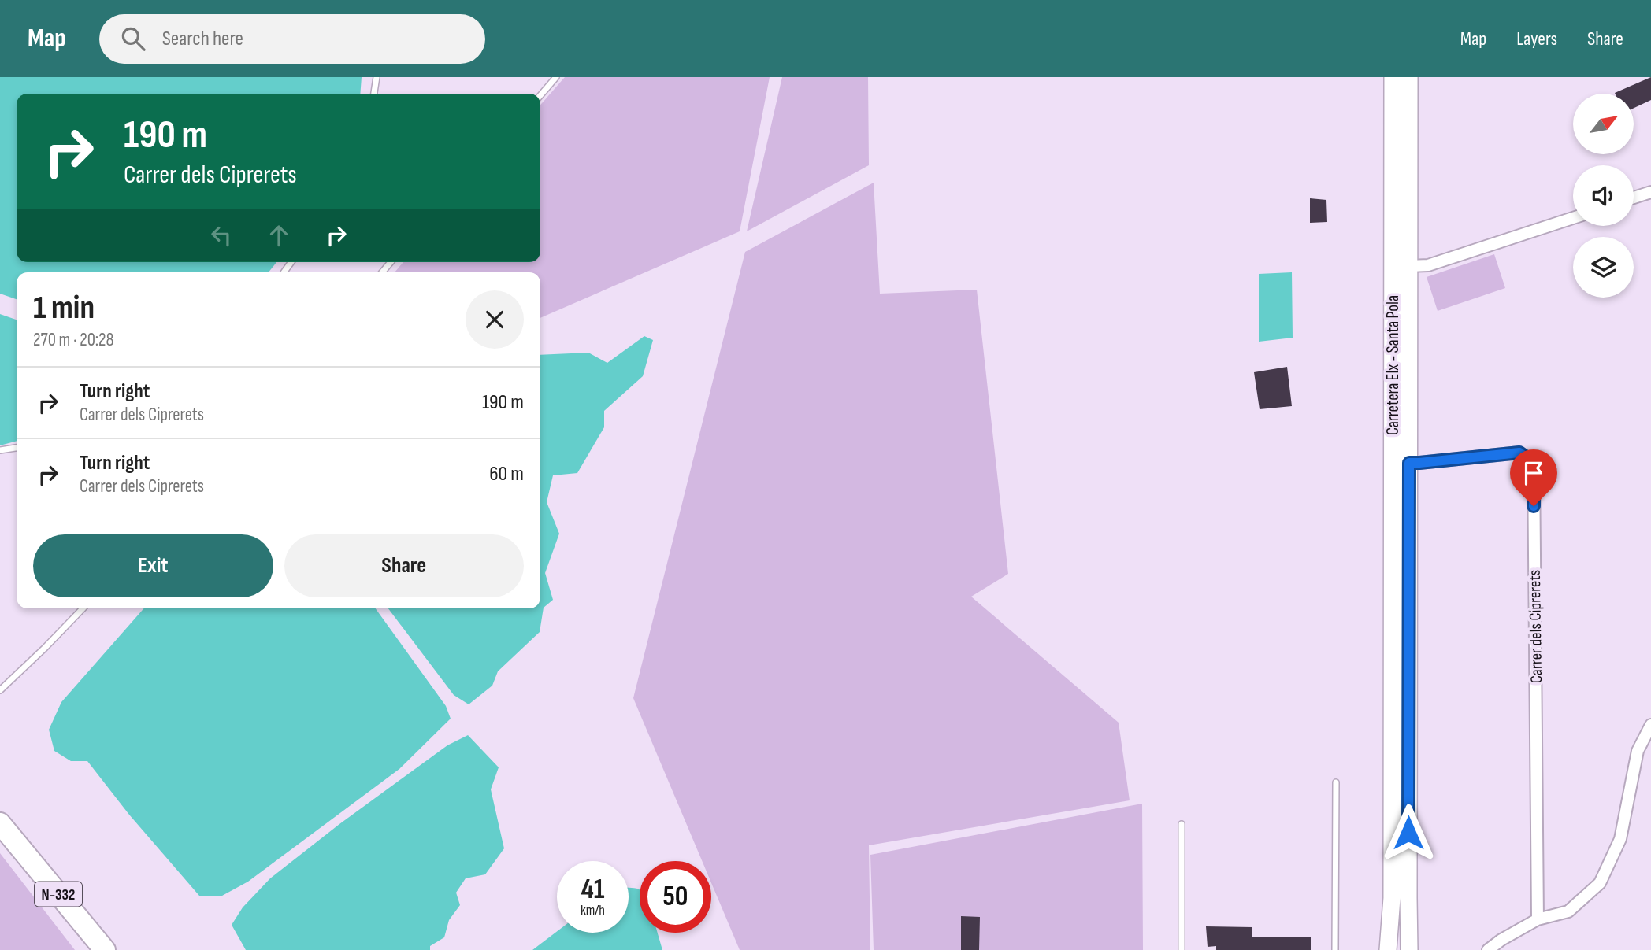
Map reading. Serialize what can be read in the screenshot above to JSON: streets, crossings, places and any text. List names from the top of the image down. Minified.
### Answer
{"streets":{"highway":["N-332"],"main road":["Carretera Elx - Santa Pola"],"street":["Carrer dels Ciprerets"]},"crossings":[["Carretera Elx - Santa Pola","Carrer dels Ciprerets"]],"north":"top right","page":{"header":"Map","search":"Search here","nav":["Map","Layers","Share"],"turn":["190 m","Carrer dels Ciprerets"],"heading":["1 min","270 m · 20:28"],"list":[{"name":"Turn right","note":"Carrer dels Ciprerets","value":"190 m"},{"name":"Turn right","note":"Carrer dels Ciprerets","value":"60 m"}],"buttons":["Exit","Share"],"speed":"41 km/h","limit":"50"}}
